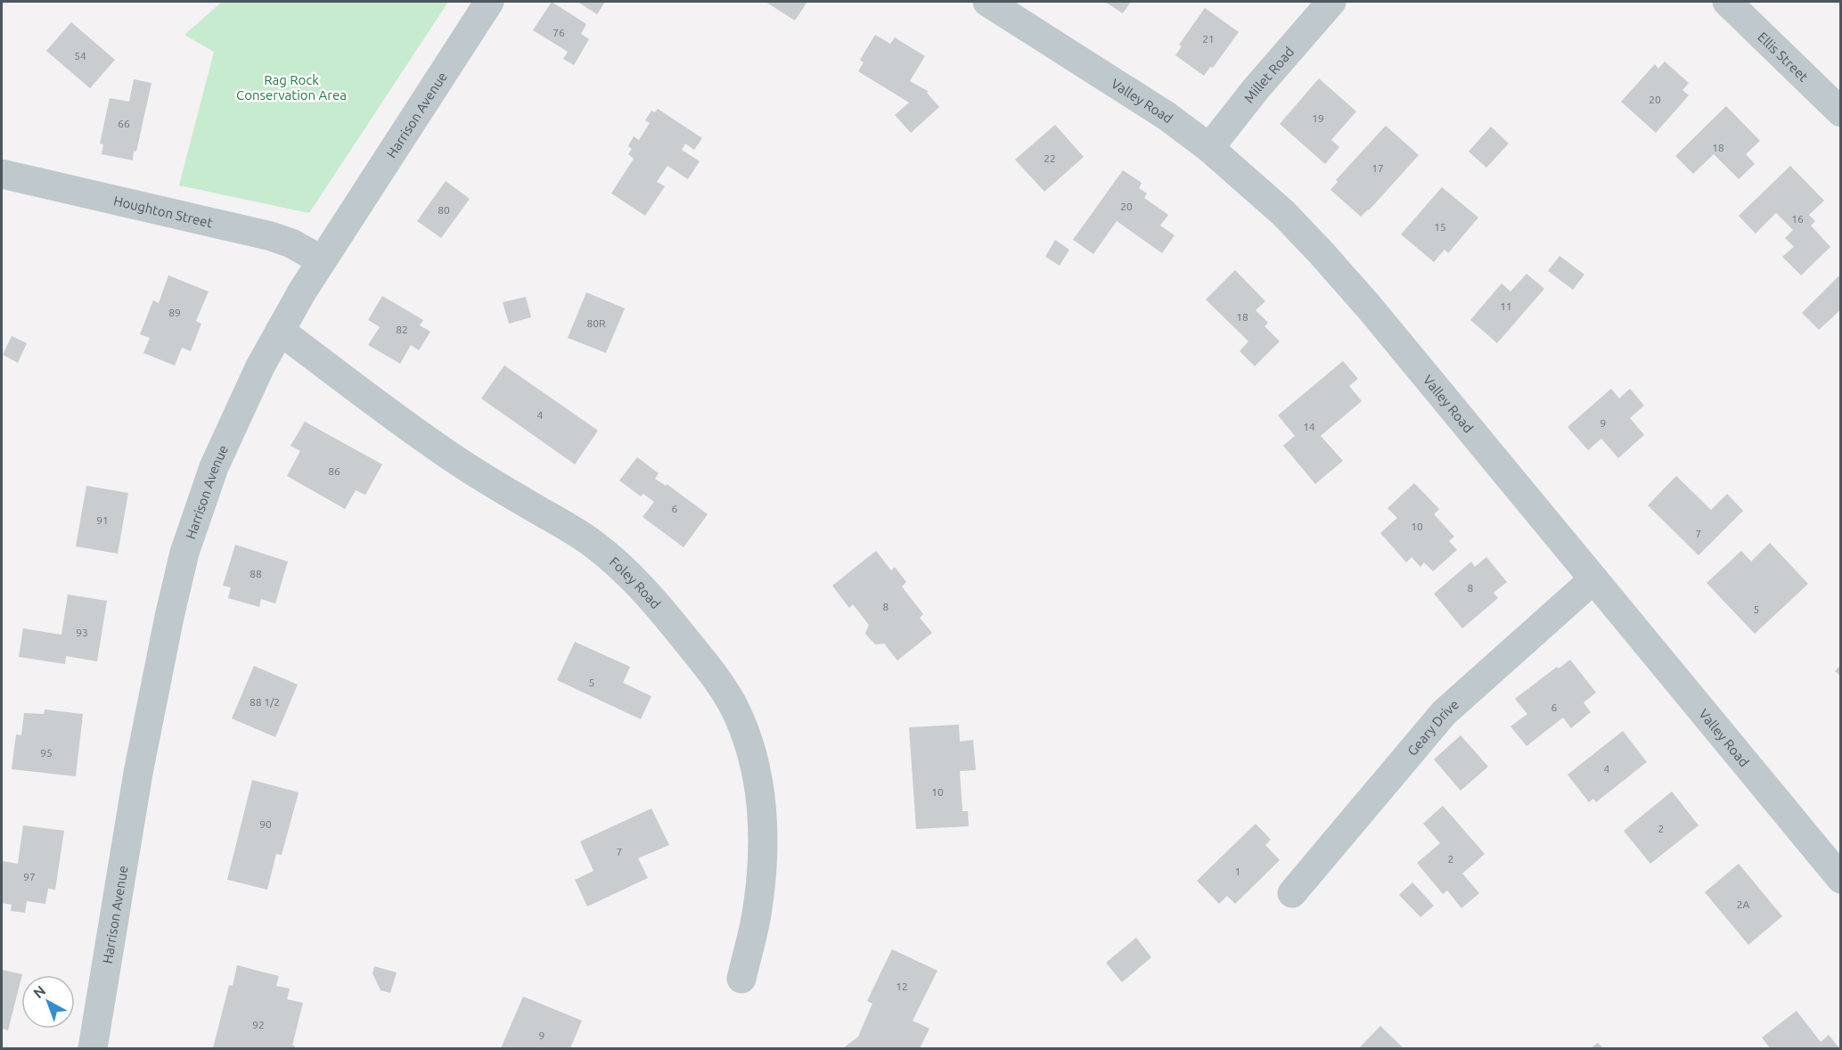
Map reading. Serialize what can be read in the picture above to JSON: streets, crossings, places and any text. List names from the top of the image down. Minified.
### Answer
{"streets":{"street":["Ellis Street","Millet Road","Valley Road","Harrison Avenue","Houghton Street","Foley Road","Geary Drive"]},"crossings":[["Millet Road","Valley Road"],["Valley Road","Geary Drive"],["Harrison Avenue","Houghton Street"],["Harrison Avenue","Foley Road"]],"parks":["Rag Rock Conservation Area"],"house_numbers":["76","21","54","20","19","66","18","22","17","20","80","16","15","11","89","18","80R","82","4","9","14","86","6","91","10","7","88","8","8","5","93","5","88 1/2","6","95","4","10","90","2","7","2","1","97","2A","12","92","9"],"north":"top left"}
